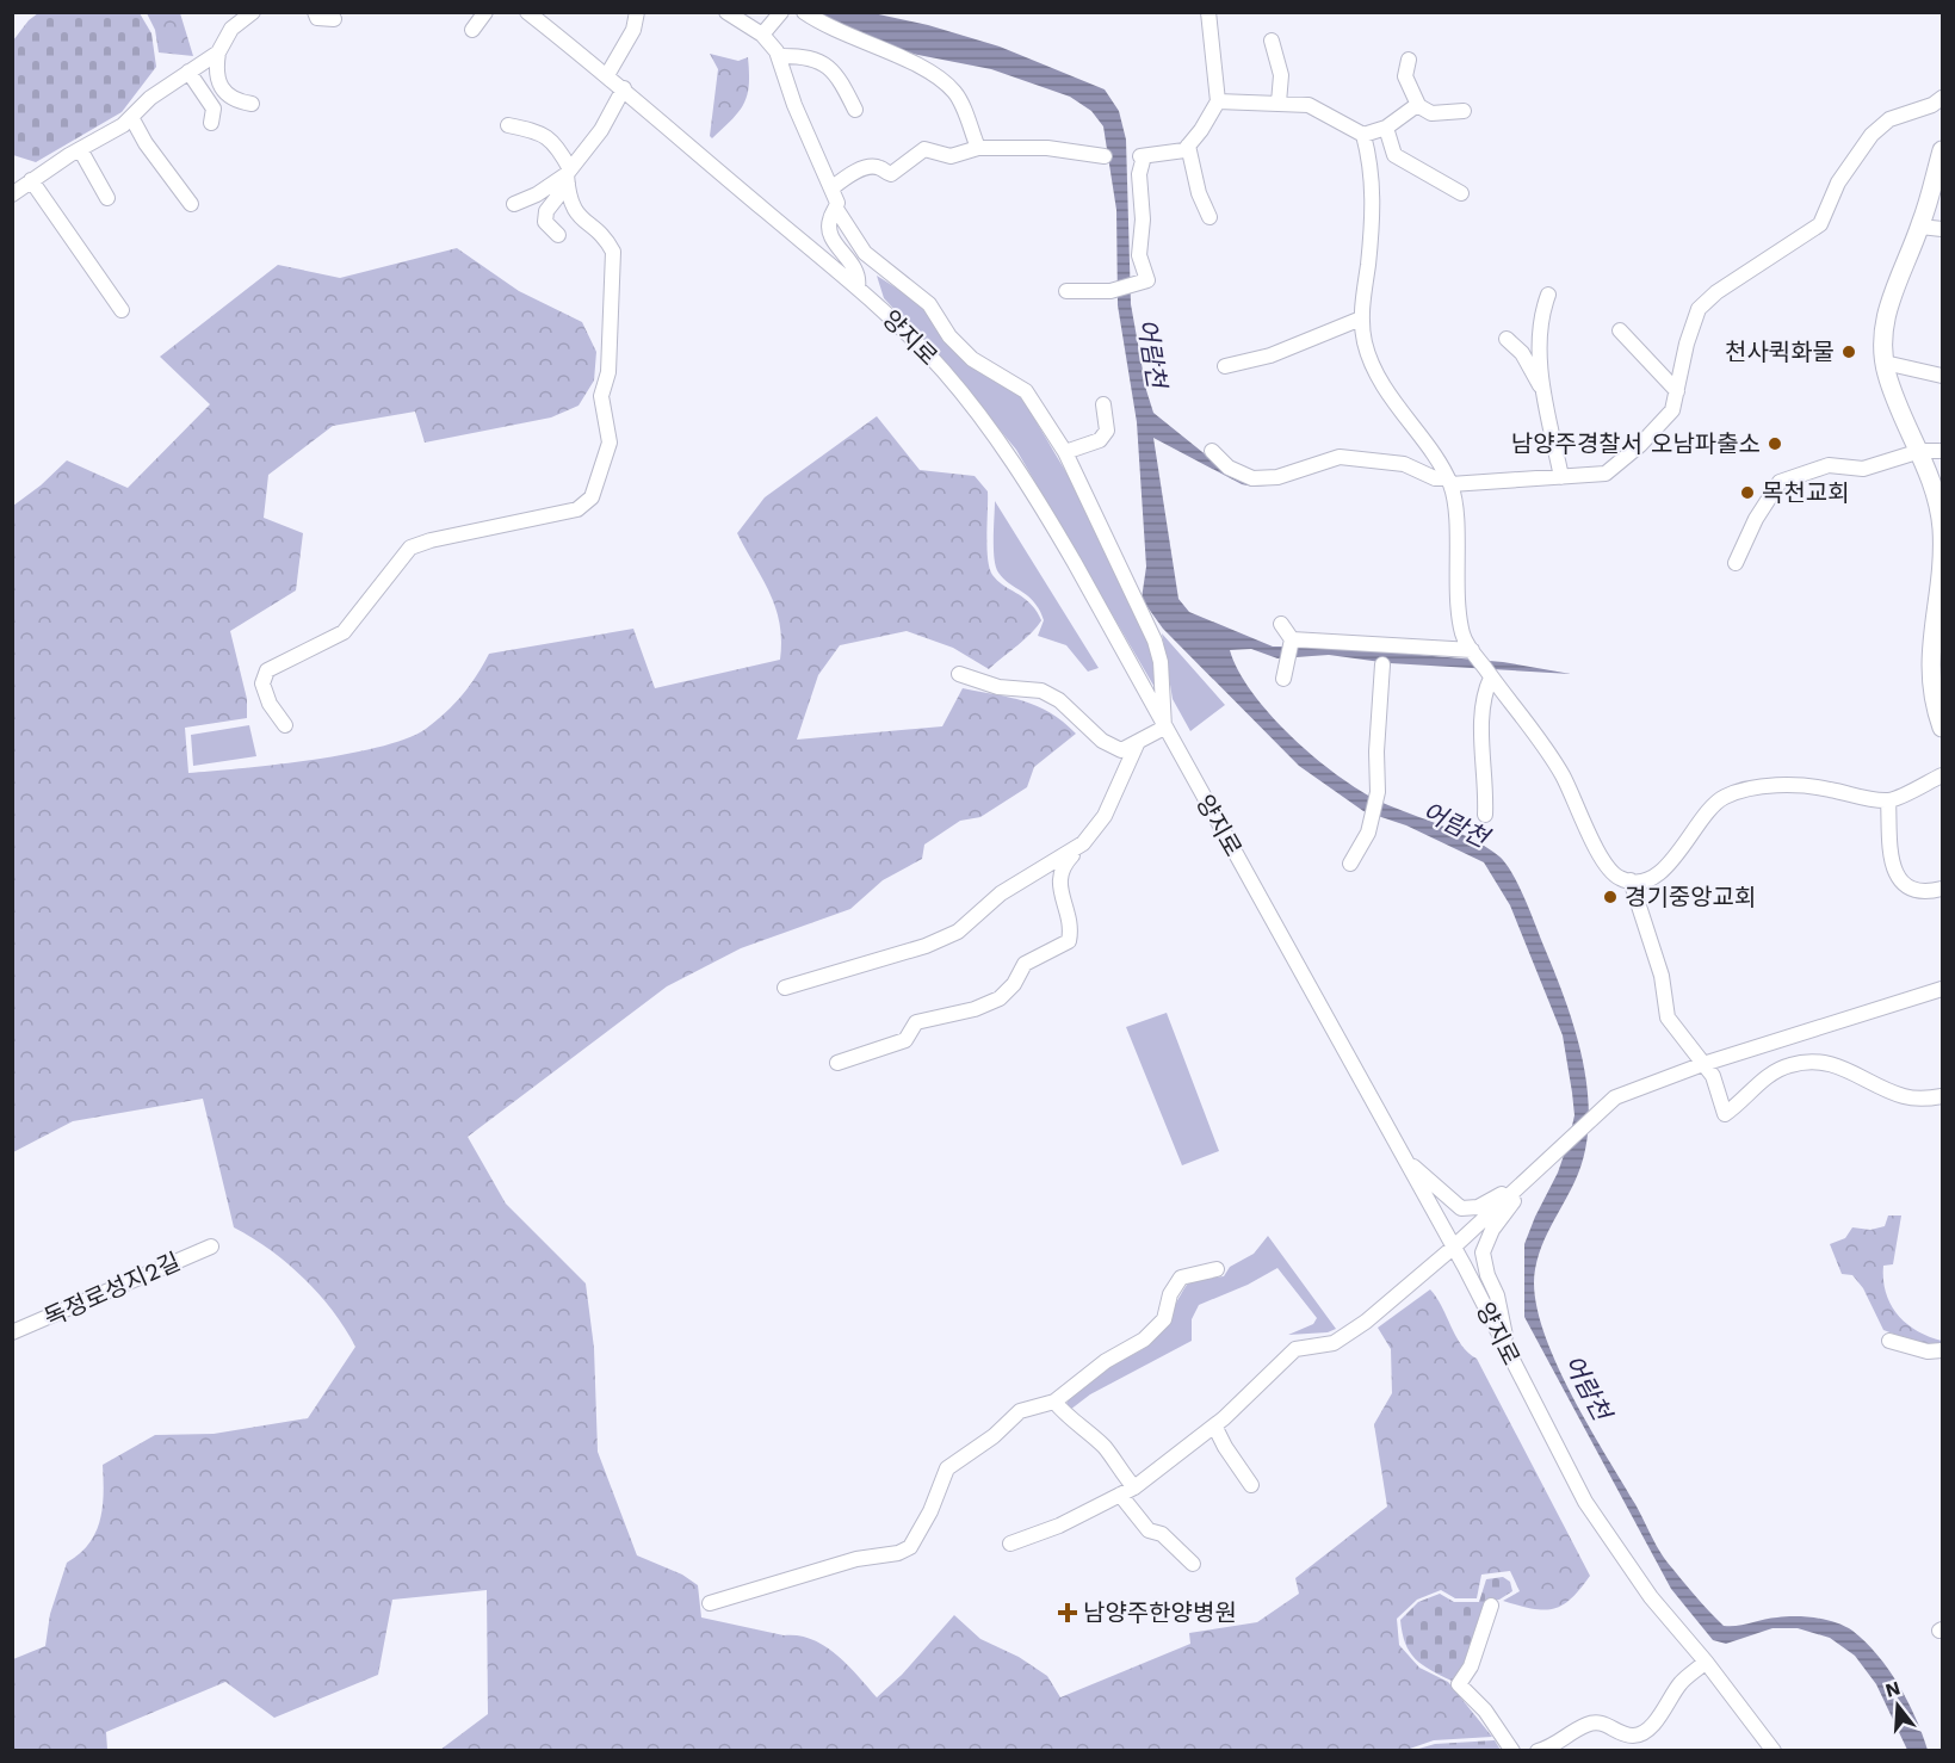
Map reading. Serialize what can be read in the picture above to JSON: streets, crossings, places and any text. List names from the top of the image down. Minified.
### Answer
{"streets":{"street":["양지로","독정로성지2길"]},"water":["어람천"],"places":{"other":["천사퀵화물","남양주경찰서 오남파출소","목천교회","경기중앙교회"],"health":["남양주한양병원"]},"north":"top"}
